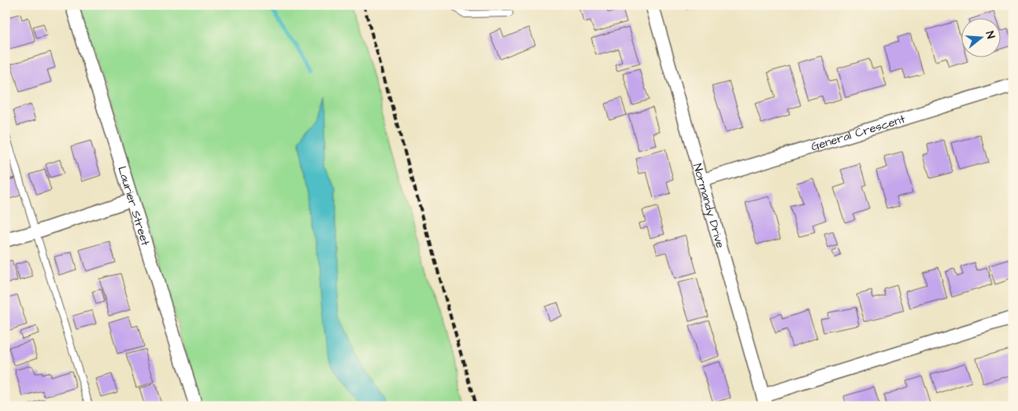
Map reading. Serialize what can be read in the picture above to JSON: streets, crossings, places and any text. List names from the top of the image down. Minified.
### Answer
{"streets":{"street":["General Crescent","Laurier Street","Normandy Drive"]},"crossings":[["General Crescent","Normandy Drive"]],"north":"right"}
